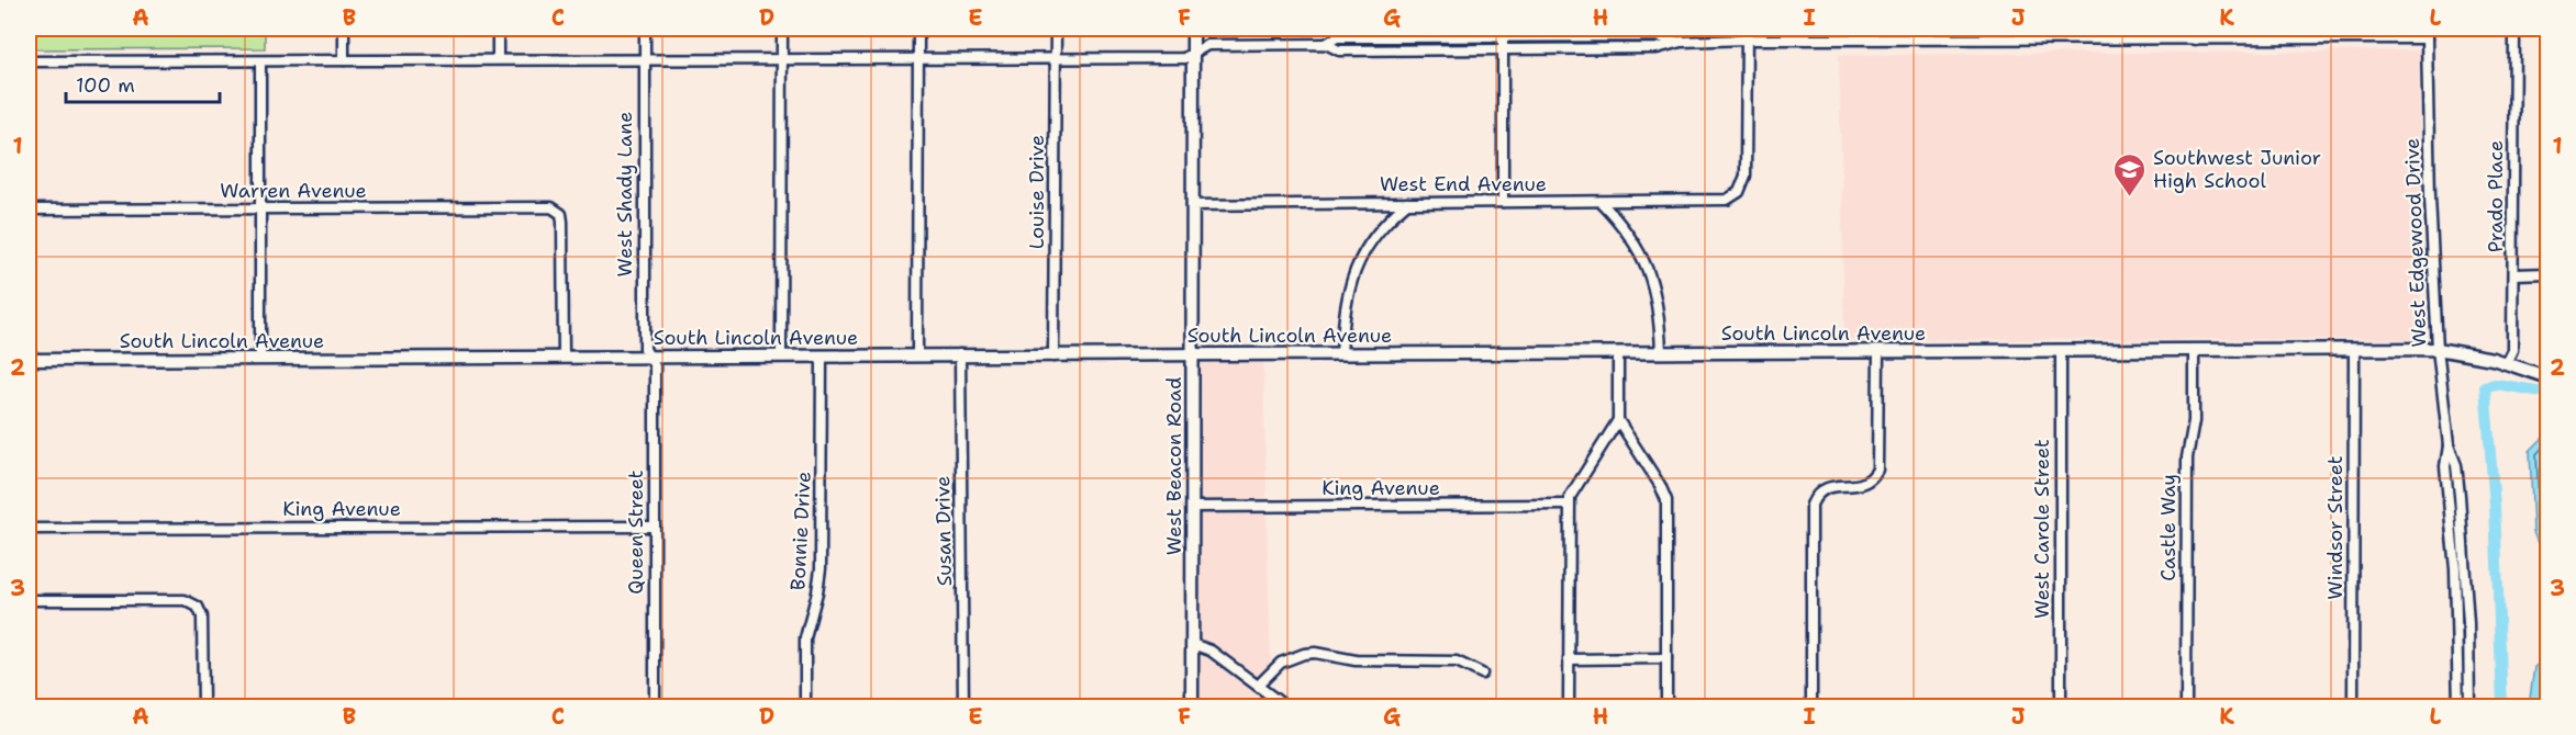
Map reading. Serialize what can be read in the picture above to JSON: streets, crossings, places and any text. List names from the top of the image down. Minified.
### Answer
{"streets":{"street":["West End Avenue","Warren Avenue","Louise Drive","West Shady Lane","Prado Place","West Edgewood Drive","South Lincoln Avenue","West Beacon Road","King Avenue","Castle Way","Windsor Street","West Carole Street","Bonnie Drive","Susan Drive","Queen Street"]},"crossings":[["West End Avenue","West Beacon Road"],["Warren Avenue","South Lincoln Avenue"],["Louise Drive","South Lincoln Avenue"],["West Shady Lane","South Lincoln Avenue"],["West Shady Lane","Queen Street"],["Prado Place","South Lincoln Avenue"],["West Edgewood Drive","South Lincoln Avenue"],["South Lincoln Avenue","West Beacon Road"],["South Lincoln Avenue","Castle Way"],["South Lincoln Avenue","Windsor Street"],["South Lincoln Avenue","West Carole Street"],["South Lincoln Avenue","Bonnie Drive"],["South Lincoln Avenue","Susan Drive"],["South Lincoln Avenue","Queen Street"],["West Beacon Road","King Avenue"],["King Avenue","Queen Street"]],"places":{"school or university":["Southwest Junior High School"]},"scale_bar":"100 m","grid":{"columns":["A","B","C","D","E","F","G","H","I","J","K","L"],"rows":["1","2","3"]}}
